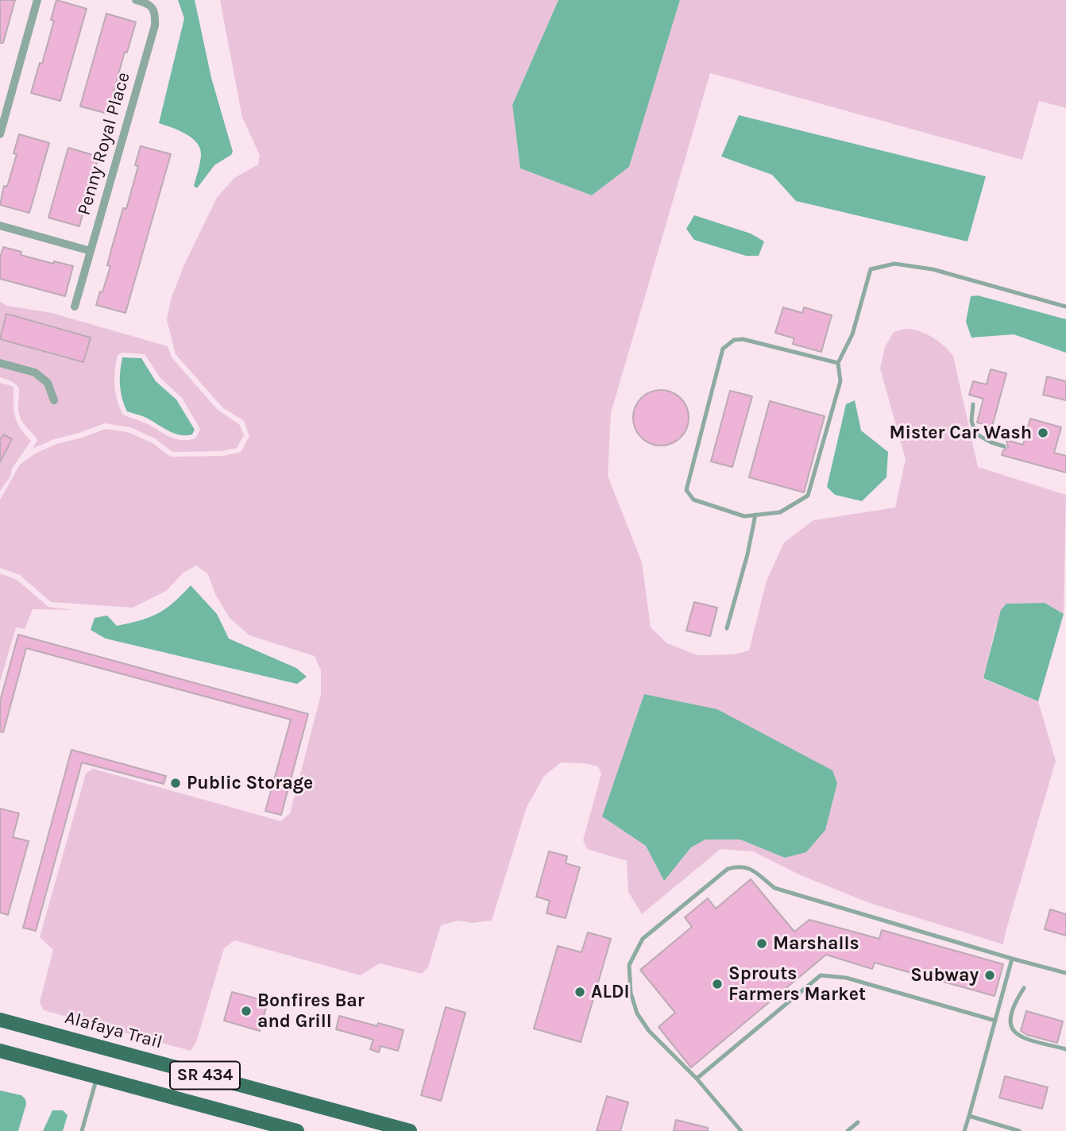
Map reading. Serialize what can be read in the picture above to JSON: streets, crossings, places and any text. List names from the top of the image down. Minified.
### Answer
{"streets":{"main road":["Alafaya Trail","SR 434"],"street":["Penny Royal Place"]},"places":["Mister Car Wash","Public Storage","Marshalls","Subway","Sprouts Farmers Market","ALDI","Bonfires Bar and Grill"]}
